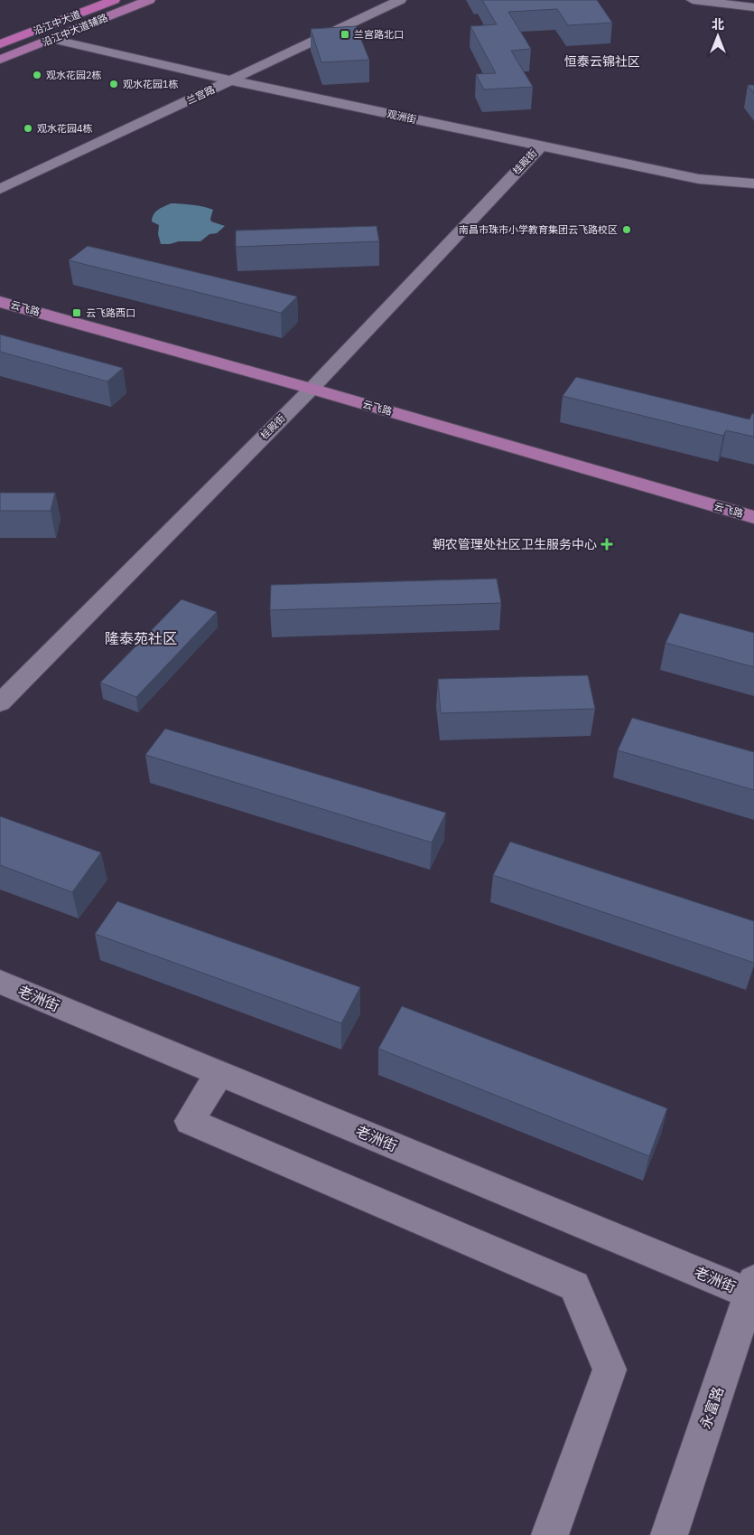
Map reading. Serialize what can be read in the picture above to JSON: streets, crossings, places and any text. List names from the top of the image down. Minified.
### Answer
{"streets":{"highway":["沿江中大道"],"main road":["沿江中大道辅路","云飞路"],"street":["兰宫路","观洲街","桂殿街","老洲街","永富路"]},"crossings":[["沿江中大道辅路","观洲街"],["兰宫路","观洲街"],["观洲街","桂殿街"],["桂殿街","云飞路"],["老洲街","永富路"]],"districts":["恒泰云锦社区","隆泰苑社区"],"places":{"transit":["兰宫路北口","云飞路西口"],"other":["观水花园2栋","观水花园1栋","观水花园4栋","南昌市珠市小学教育集团云飞路校区"],"health":["朝农管理处社区卫生服务中心"]},"north":"top"}
